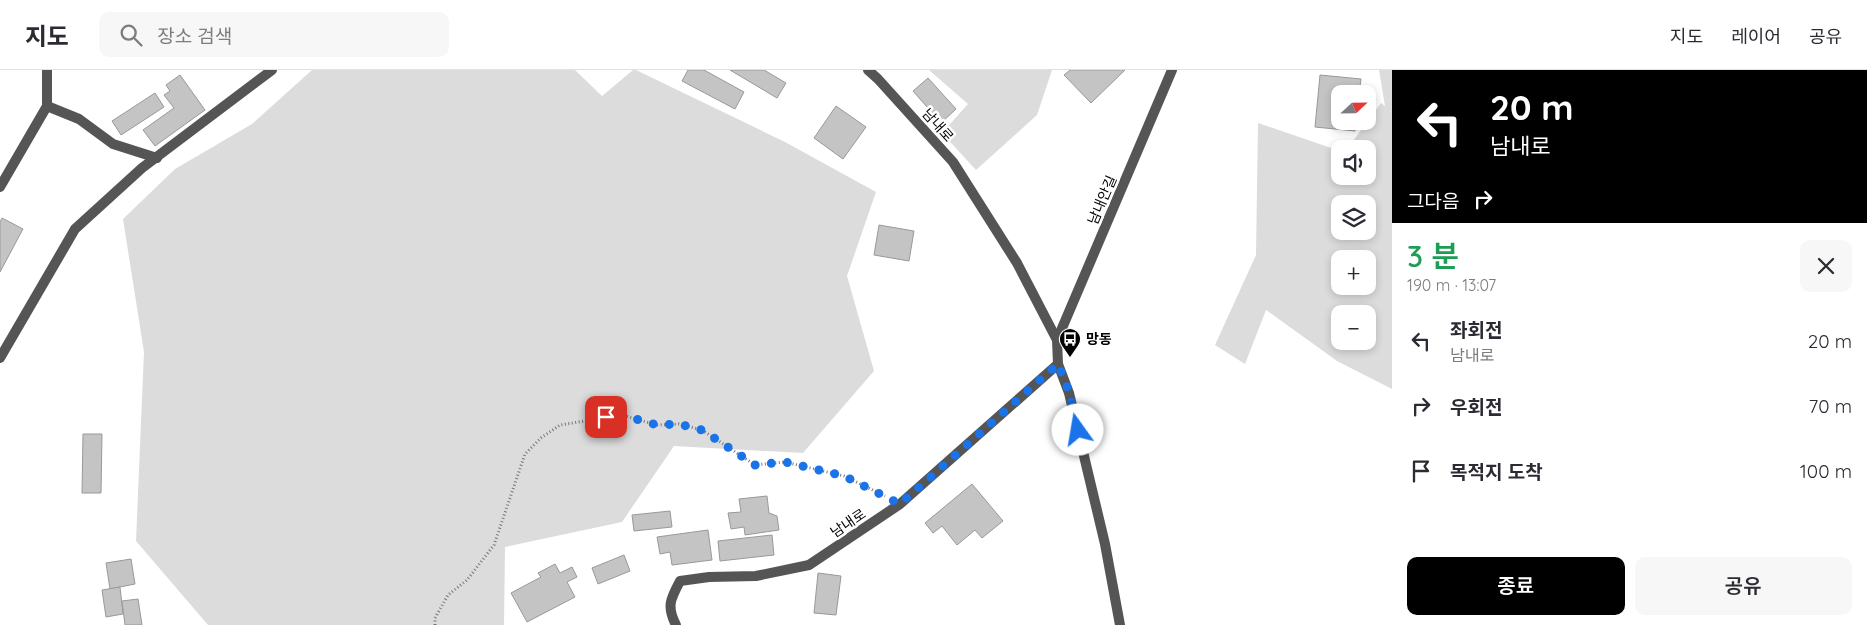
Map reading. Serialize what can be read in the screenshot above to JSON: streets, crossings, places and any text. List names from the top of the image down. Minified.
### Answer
{"streets":{"street":["남내로","남내안길"]},"crossings":[["남내로","남내안길"]],"places":{"bus stop":["망동"]},"north":"right","page":{"header":"지도","search":"장소 검색","nav":["지도","레이어","공유"],"turn":["20 m","남내로"],"map_buttons":["+","−"],"then":"그다음","heading":["3 분","190 m · 13:07"],"list":[{"name":"좌회전","note":"남내로","value":"20 m"},{"name":"우회전","value":"70 m"},{"name":"목적지 도착","value":"100 m"}],"buttons":["종료","공유"]}}
